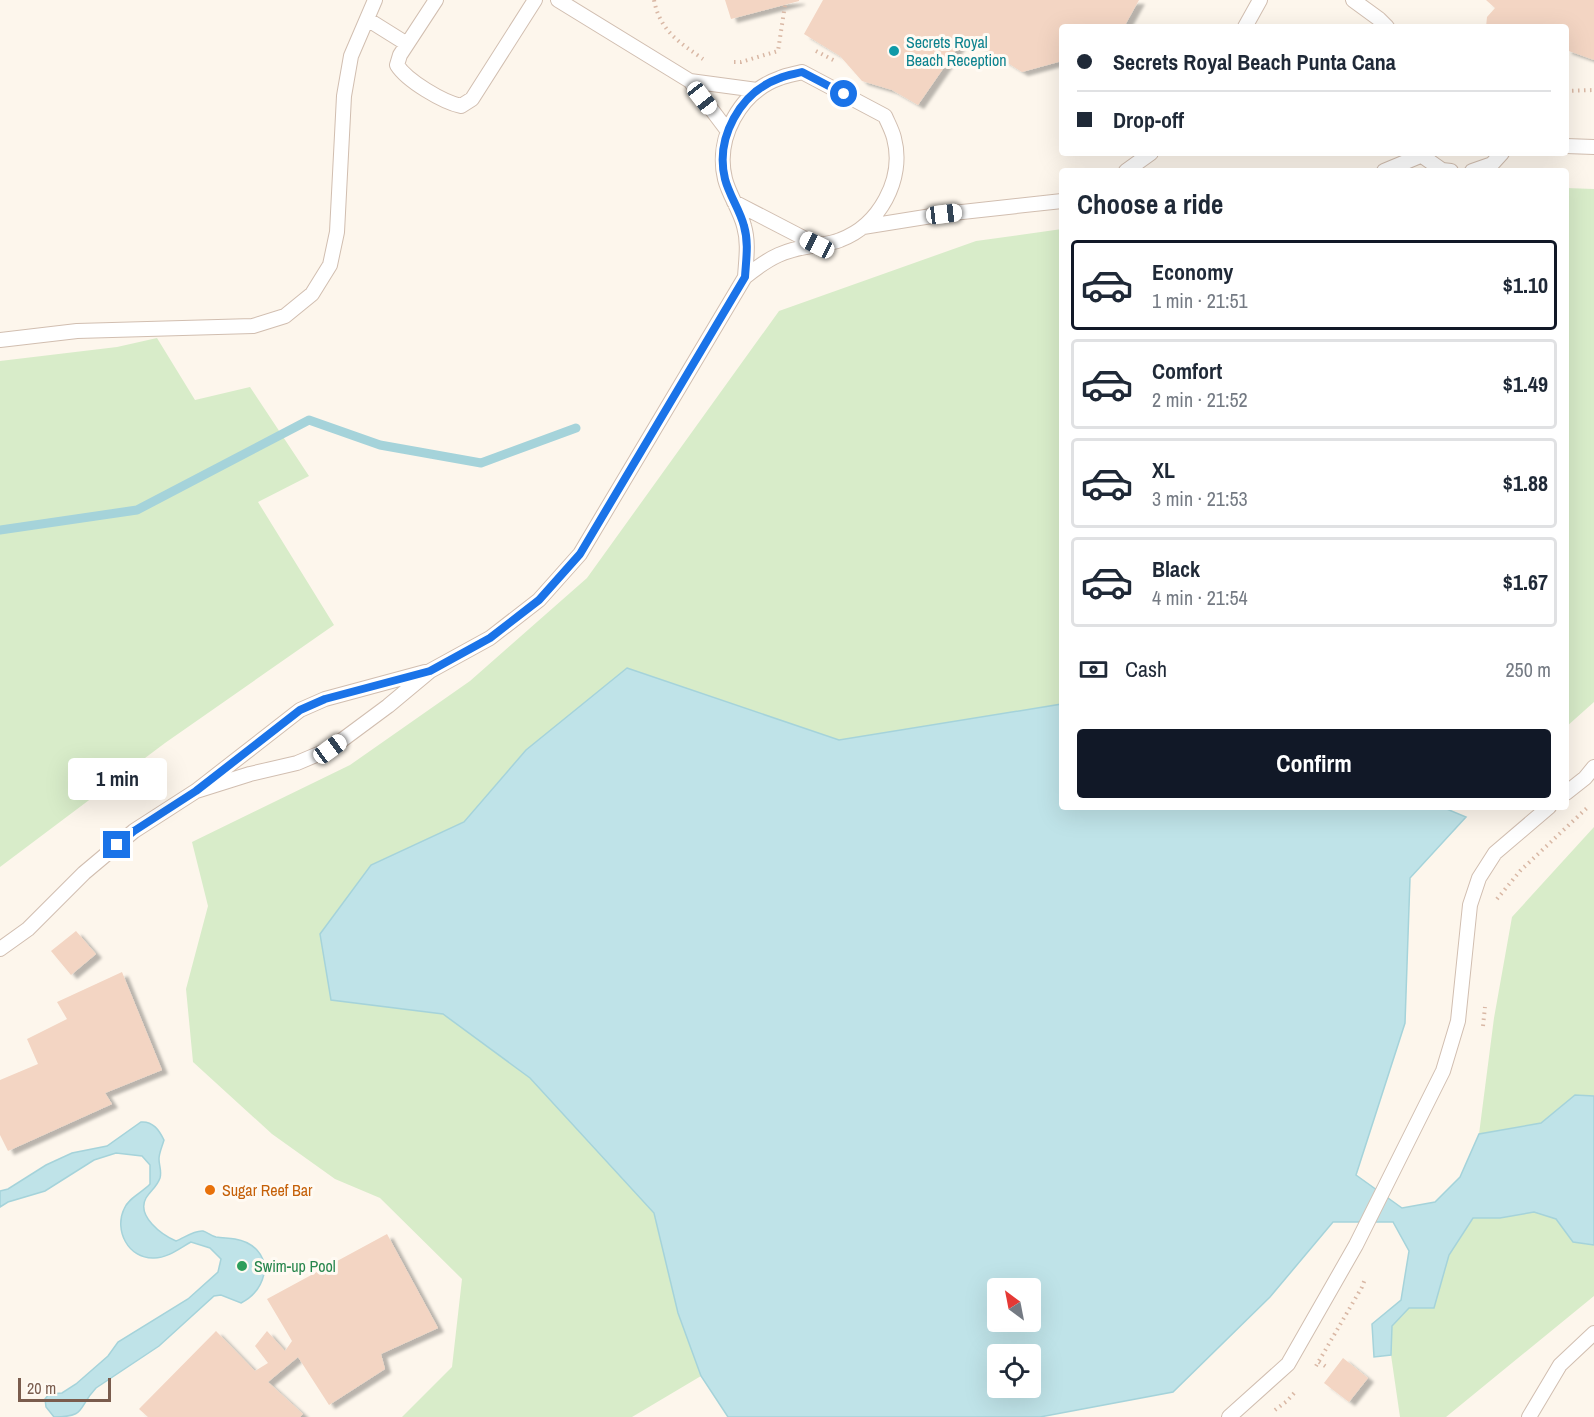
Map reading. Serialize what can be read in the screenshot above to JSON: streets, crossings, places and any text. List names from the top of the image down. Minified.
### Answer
{"places":["Secrets Royal Beach Reception","Sugar Reef Bar","Swim-up Pool"],"scale_bar":"20 m","north":"top left","page":{"banner":["Secrets Royal Beach Punta Cana","Drop-off"],"heading":"Choose a ride","list":[{"name":"Economy","note":"1 min · 21:51","value":"$1.10"},{"name":"Comfort","note":"2 min · 21:52","value":"$1.49"},{"name":"XL","note":"3 min · 21:53","value":"$1.88"},{"name":"Black","note":"4 min · 21:54","value":"$1.67"}],"pay":["Cash","250 m"],"buttons":"Confirm","bubble":"1 min","scale":"20 m"}}
